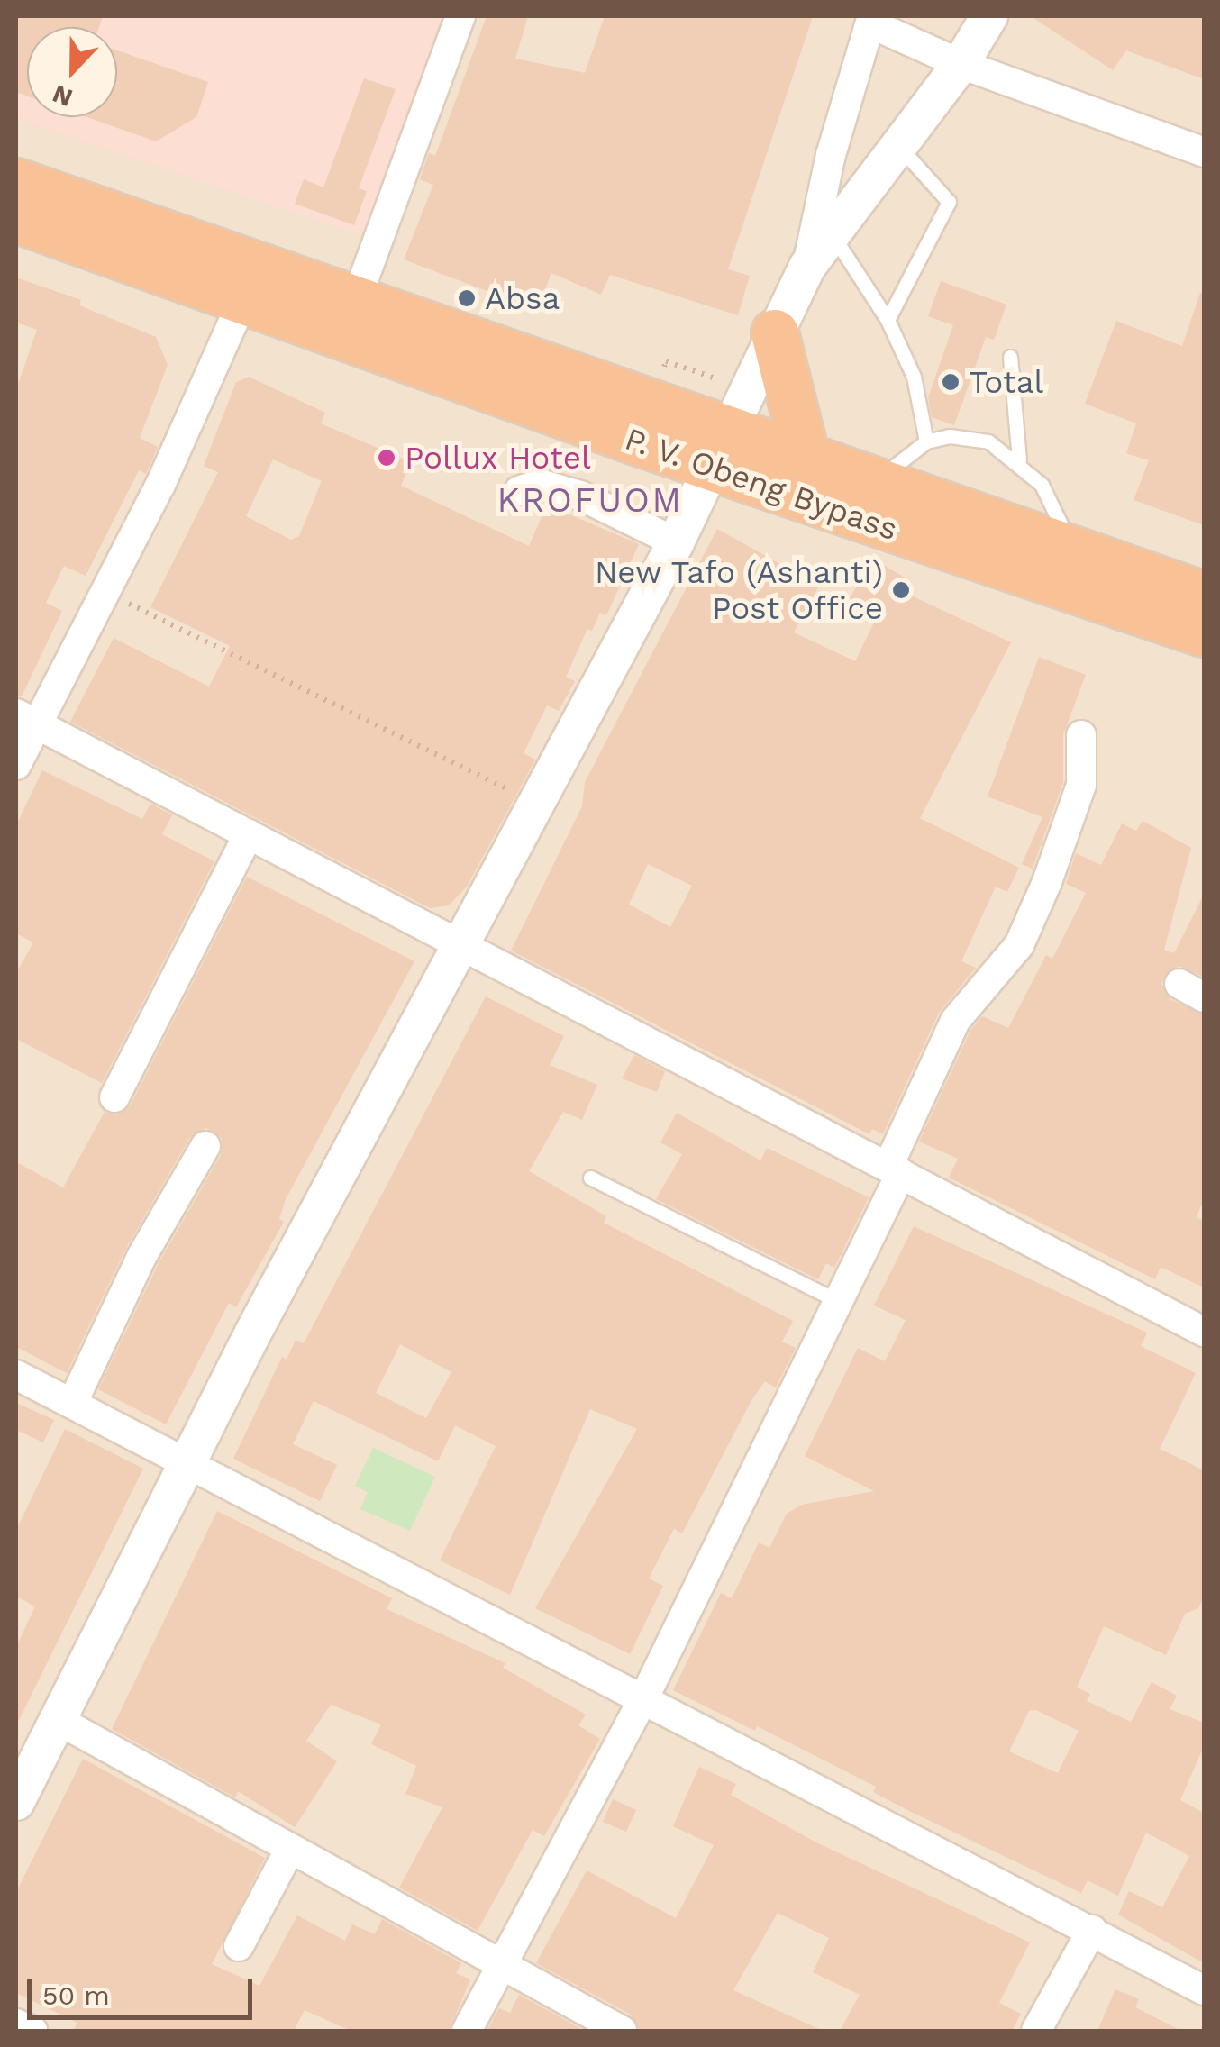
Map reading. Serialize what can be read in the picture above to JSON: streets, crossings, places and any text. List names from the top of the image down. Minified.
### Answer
{"streets":{"highway":["P. V. Obeng Bypass"]},"districts":["KROFUOM"],"places":["Absa","Total","Pollux Hotel","New Tafo (Ashanti) Post Office"],"scale_bar":"50 m","north":"bottom"}
